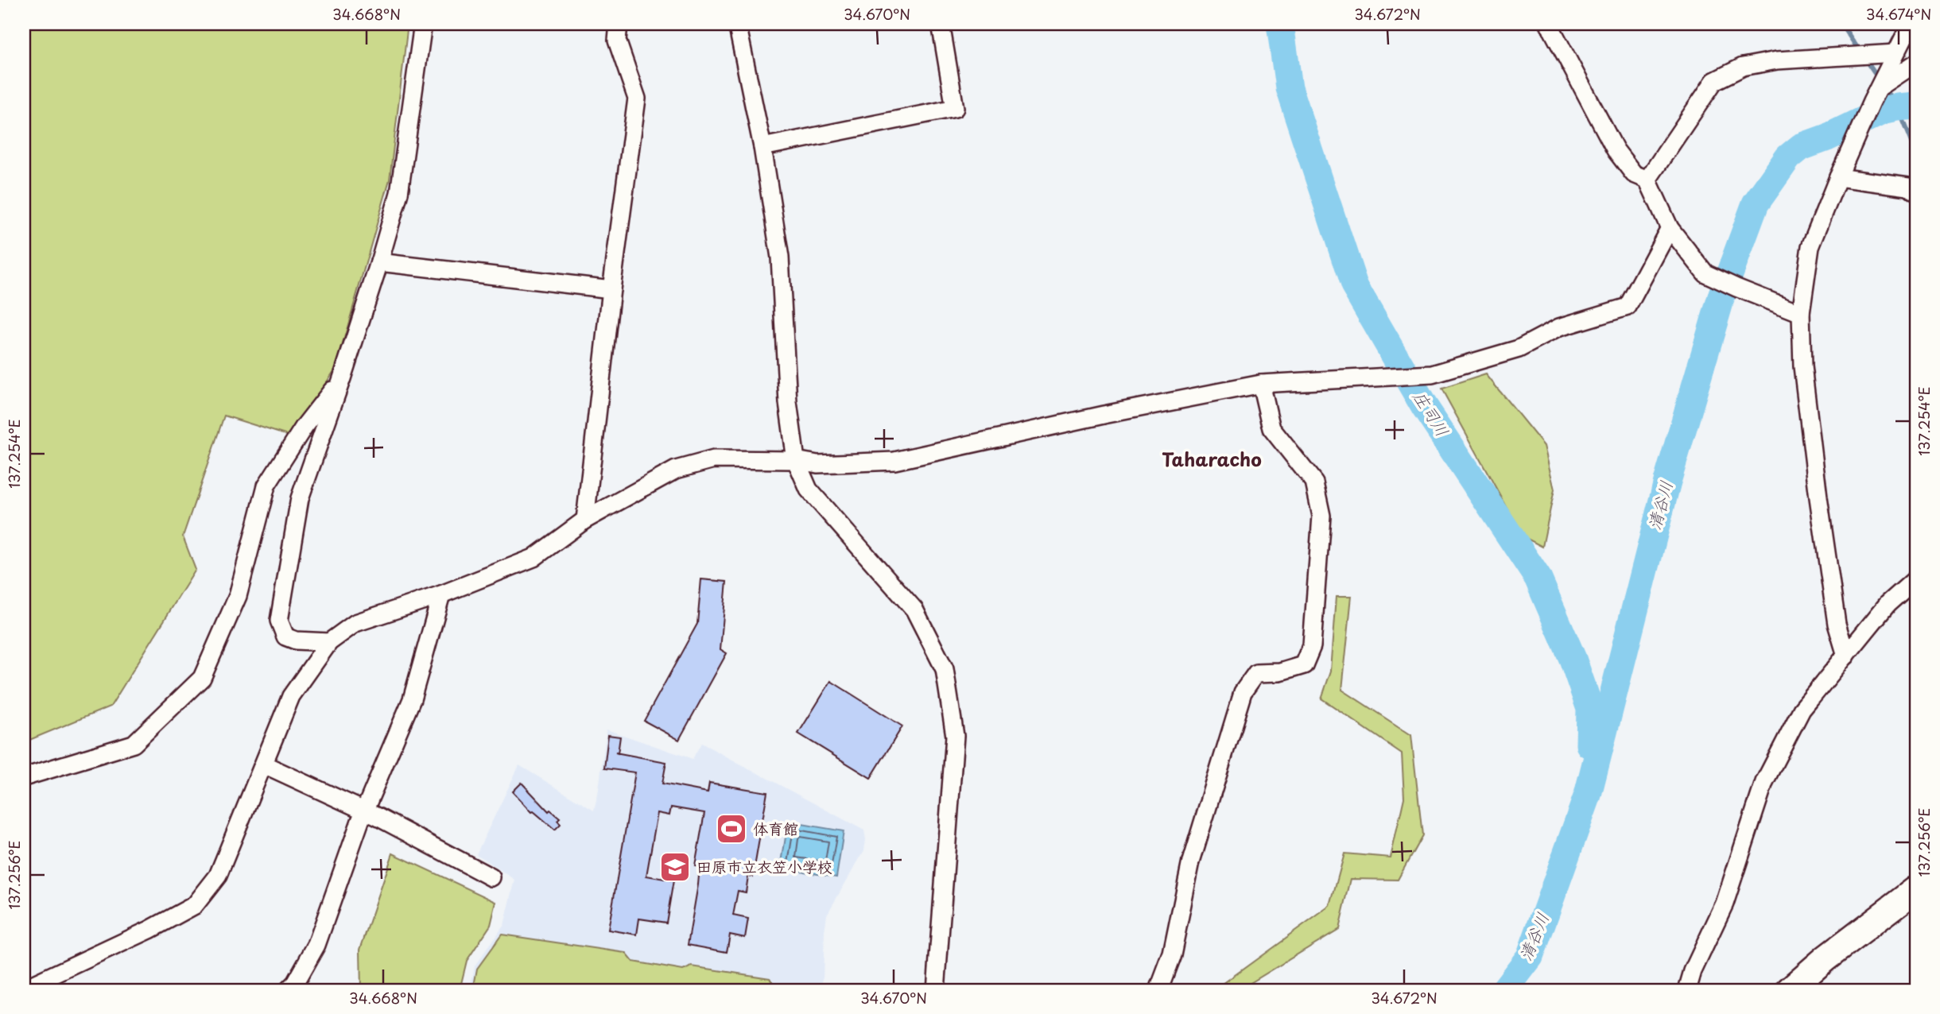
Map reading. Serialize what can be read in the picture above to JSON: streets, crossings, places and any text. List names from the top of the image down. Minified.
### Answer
{"districts":["Taharacho"],"water":["庄司川","清谷川"],"places":{"sports":["体育館"],"school or university":["田原市立衣笠小学校"]},"coordinates":["34.668°N","34.670°N","34.672°N","34.674°N","137.254°E","137.256°E"]}
